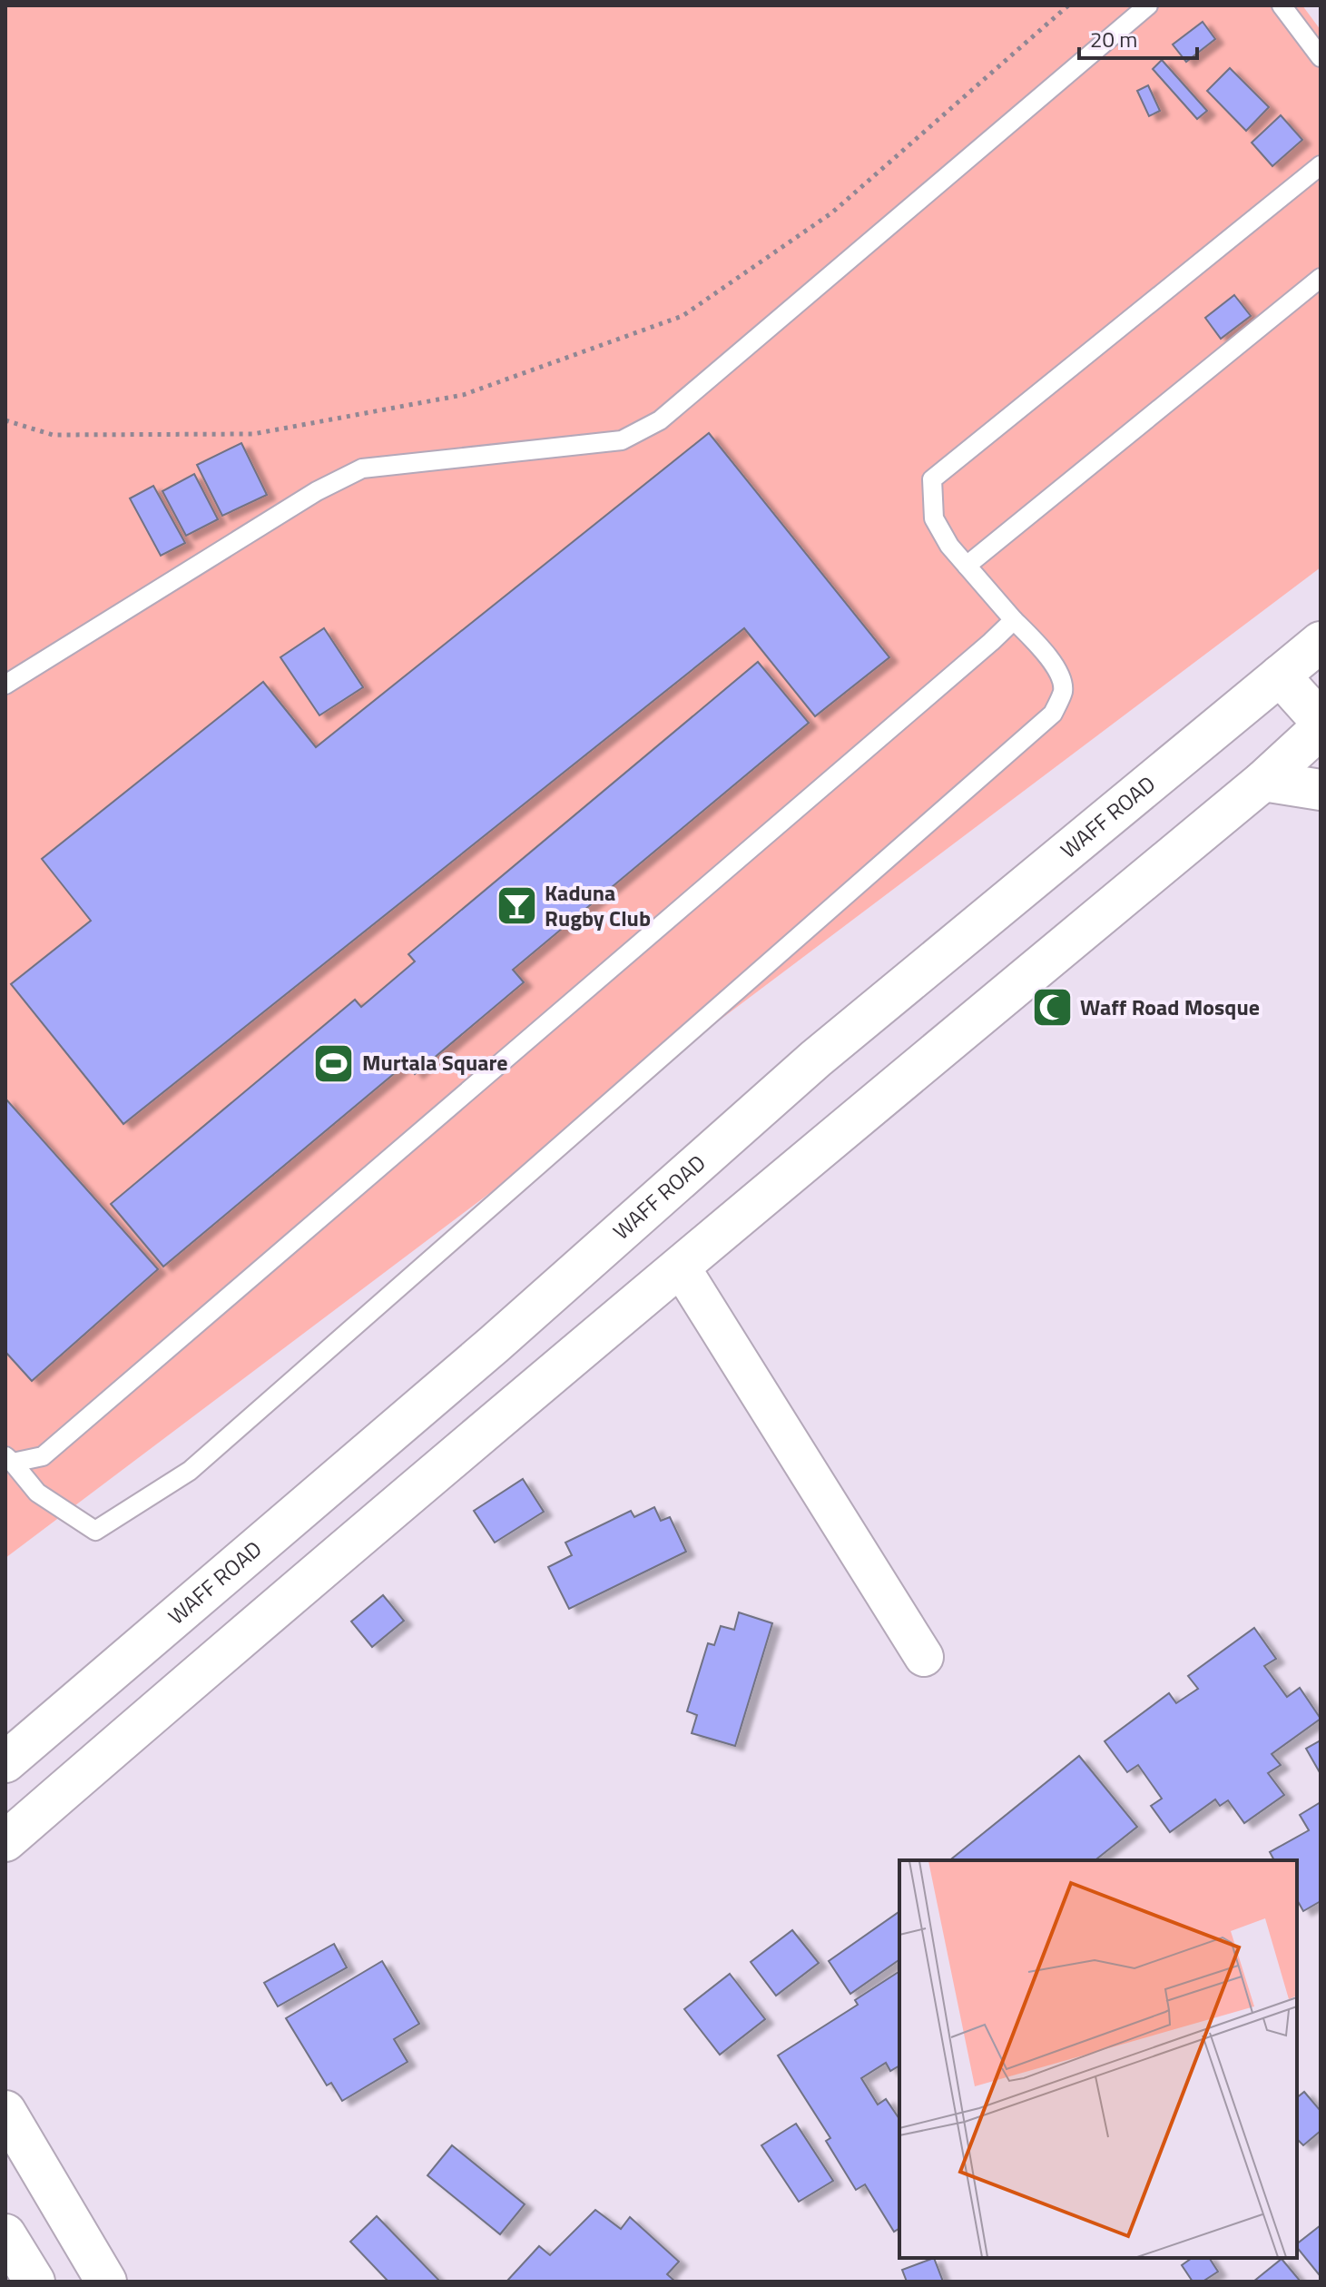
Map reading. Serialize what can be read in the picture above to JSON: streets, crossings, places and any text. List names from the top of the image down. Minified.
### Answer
{"streets":{"street":["WAFF ROAD"]},"places":{"bar":["Kaduna Rugby Club"],"mosque":["Waff Road Mosque"],"sports":["Murtala Square"]},"scale_bar":"20 m"}
